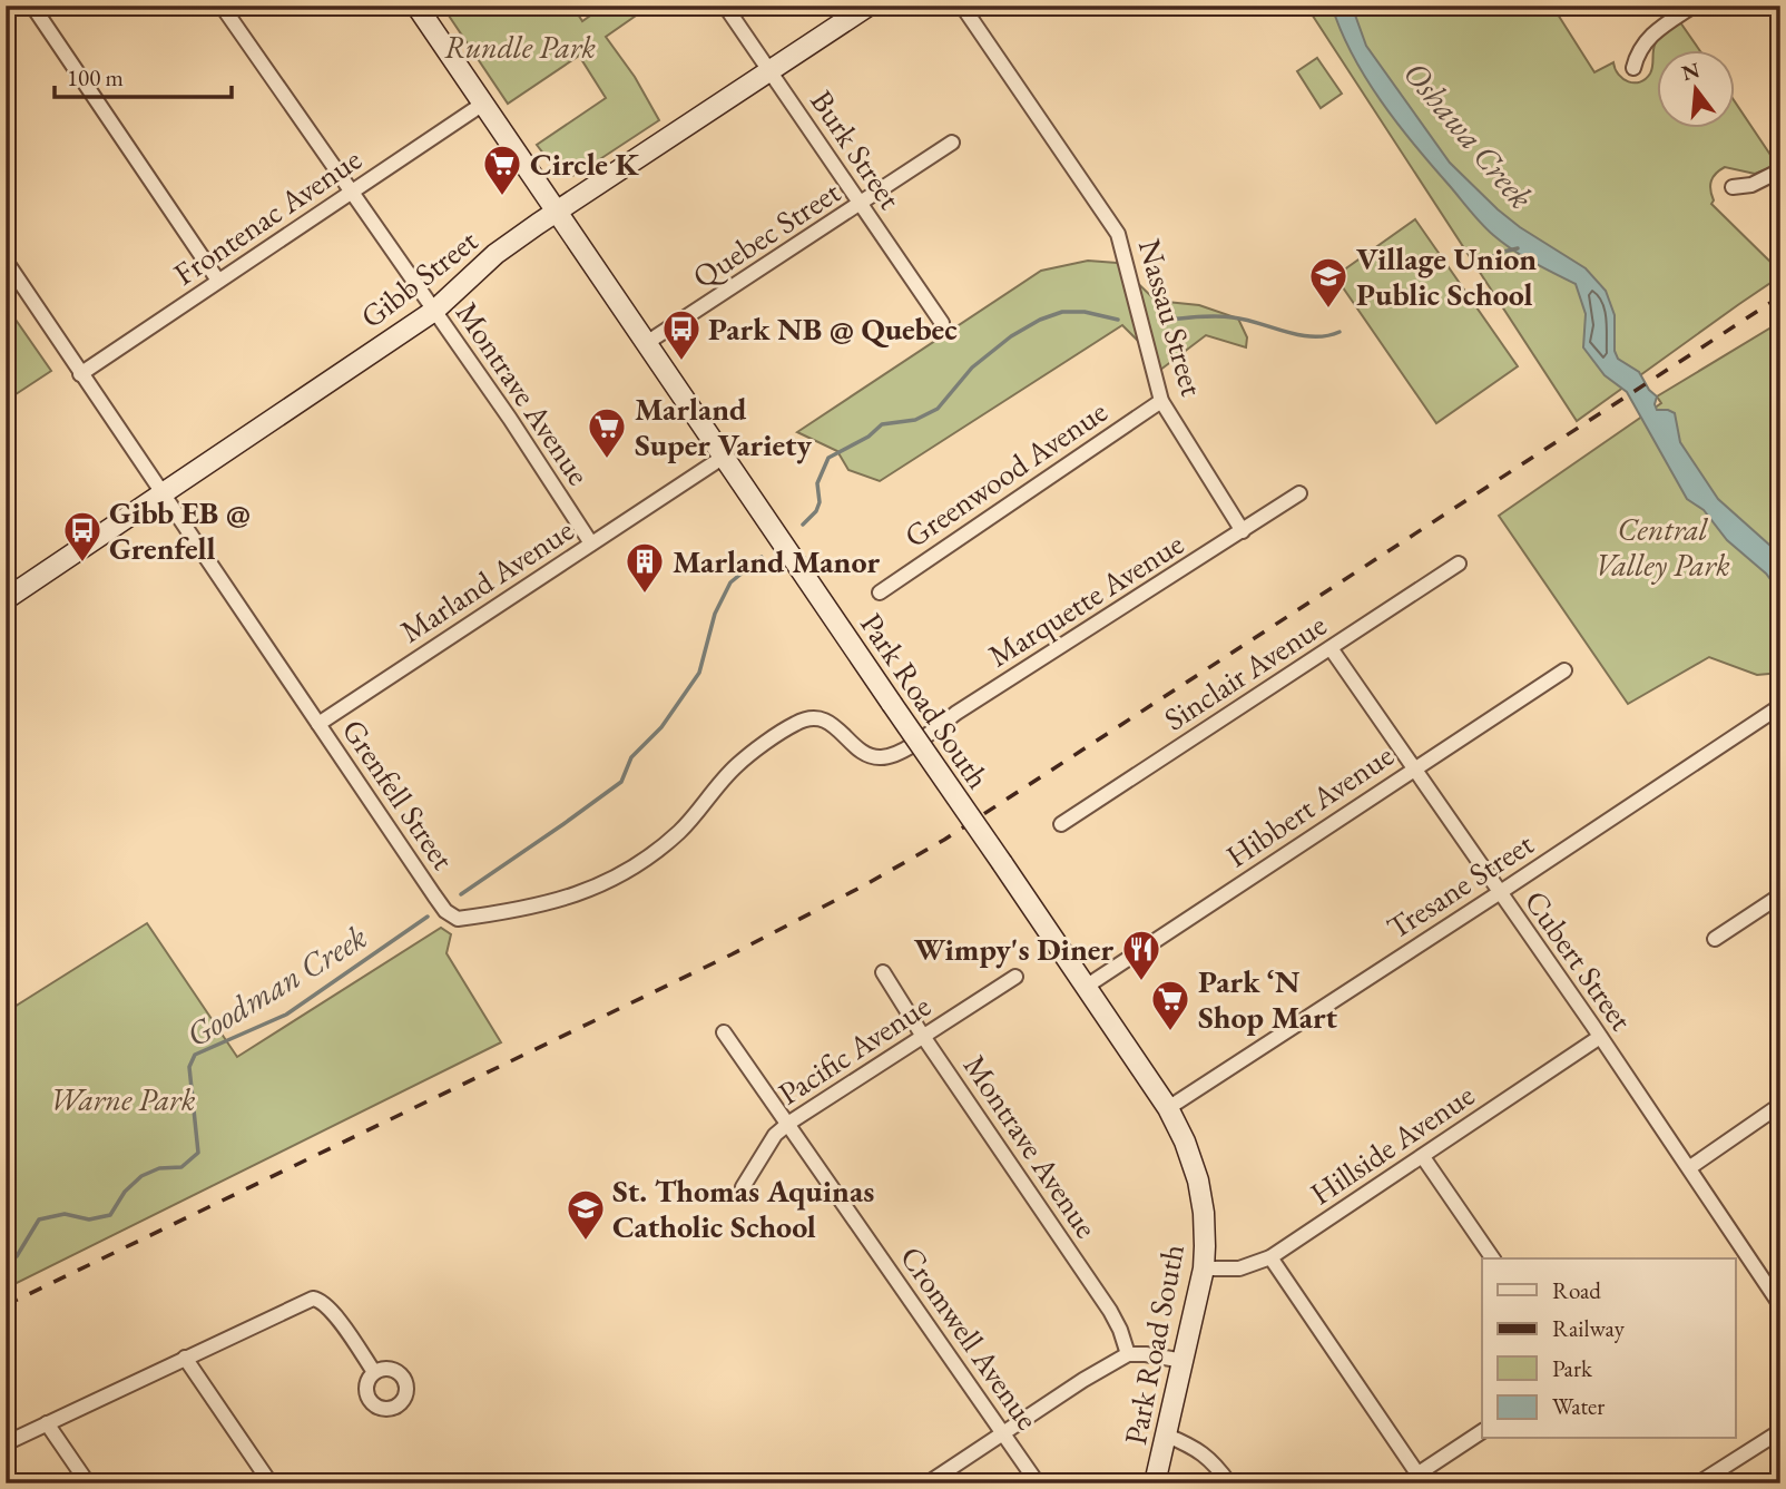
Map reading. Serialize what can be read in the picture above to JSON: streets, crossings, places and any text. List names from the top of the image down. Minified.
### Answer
{"streets":{"main road":["Gibb Street","Park Road South"],"street":["Burk Street","Frontenac Avenue","Quebec Street","Nassau Street","Montrave Avenue","Greenwood Avenue","Marland Avenue","Marquette Avenue","Sinclair Avenue","Grenfell Street","Hibbert Avenue","Tresane Street","Cubert Street","Pacific Avenue","Hillside Avenue","Cromwell Avenue"]},"crossings":[["Burk Street","Quebec Street"],["Burk Street","Gibb Street"],["Frontenac Avenue","Montrave Avenue"],["Frontenac Avenue","Park Road South"],["Frontenac Avenue","Grenfell Street"],["Quebec Street","Park Road South"],["Gibb Street","Montrave Avenue"],["Gibb Street","Park Road South"],["Gibb Street","Grenfell Street"],["Nassau Street","Greenwood Avenue"],["Nassau Street","Marquette Avenue"],["Montrave Avenue","Marland Avenue"],["Montrave Avenue","Pacific Avenue"],["Marland Avenue","Park Road South"],["Marland Avenue","Grenfell Street"],["Marquette Avenue","Grenfell Street"],["Sinclair Avenue","Cubert Street"],["Park Road South","Hibbert Avenue"],["Park Road South","Tresane Street"],["Park Road South","Hillside Avenue"],["Hibbert Avenue","Cubert Street"],["Tresane Street","Cubert Street"],["Cubert Street","Hillside Avenue"],["Pacific Avenue","Cromwell Avenue"]],"water":["Oshawa Creek","Goodman Creek"],"parks":["Rundle Park","Central Valley Park","Warne Park"],"places":{"supermarket":["Circle K","Marland Super Variety","Park ‘N Shop Mart"],"school or university":["Village Union Public School","St. Thomas Aquinas Catholic School"],"bus stop":["Park NB @ Quebec","Gibb EB @ Grenfell"],"building":["Marland Manor"],"restaurant":["Wimpy's Diner"]},"legend":["Road","Railway","Park","Water"],"scale_bar":"100 m","north":"top"}
